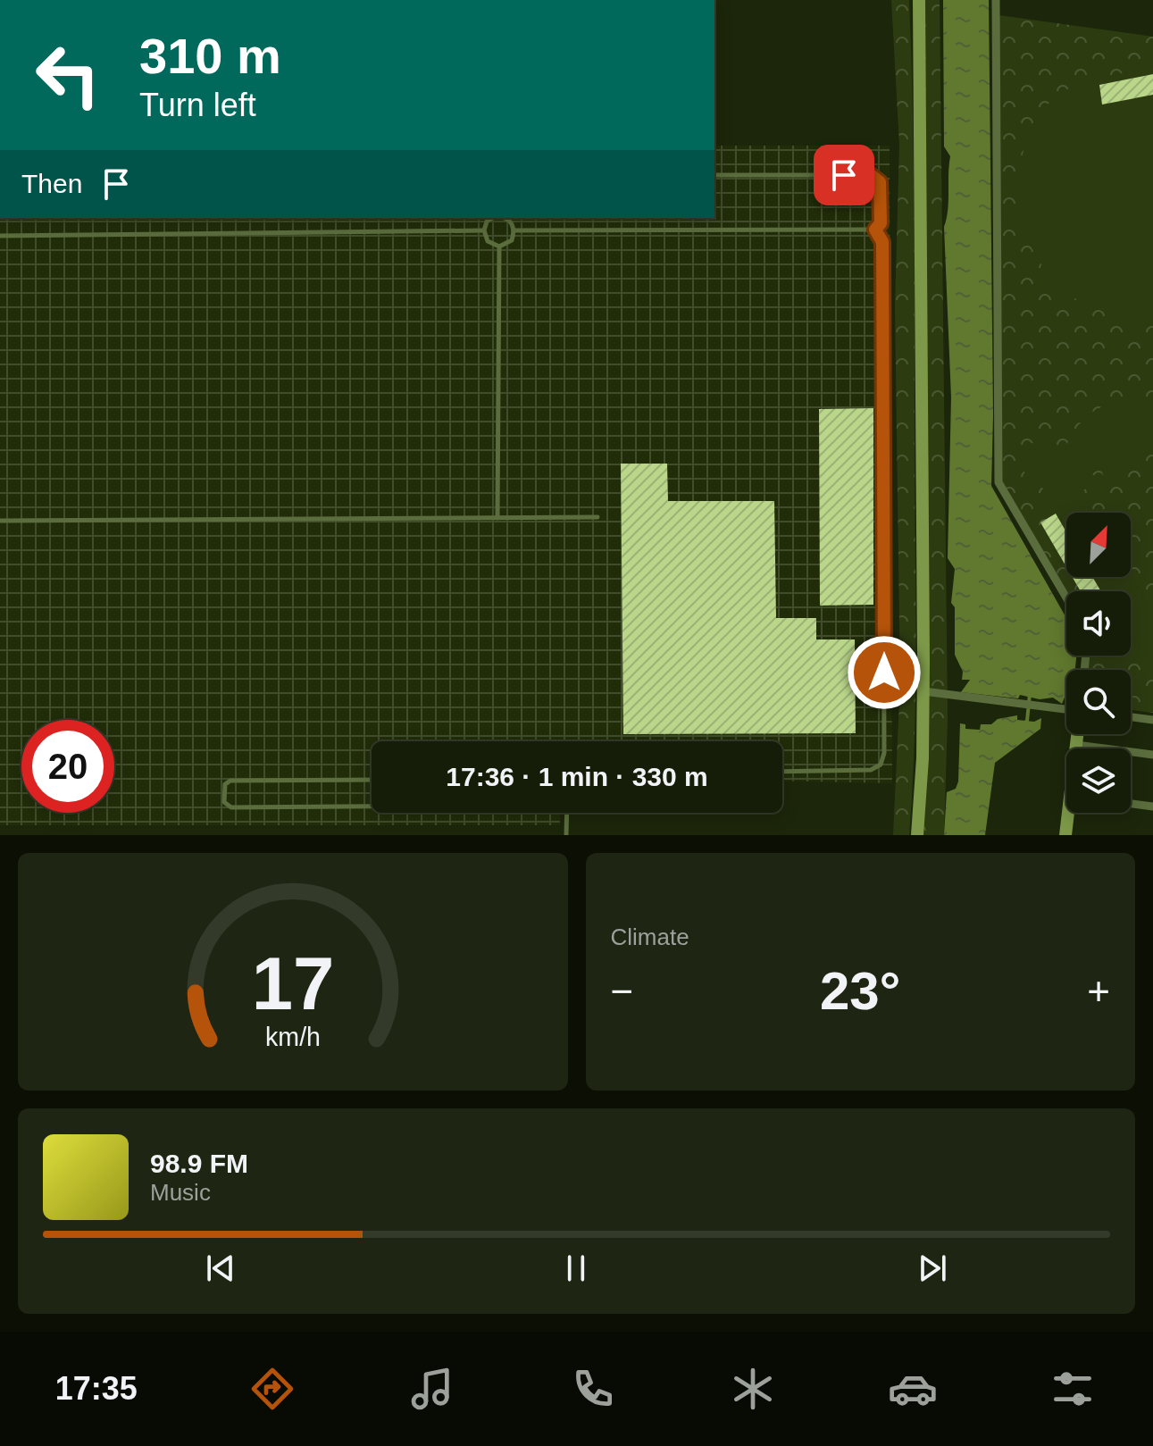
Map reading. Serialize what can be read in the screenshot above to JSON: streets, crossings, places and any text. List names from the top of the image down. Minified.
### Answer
{"north":"top right","page":{"turn":["310 m","Turn left"],"then":"Then","limit":"20","trip":"17:36 · 1 min · 330 m","tile":"Climate","heat":["−","23°","+"],"song":["98.9 FM","Music"],"tabs":"17:35","gauge":["17","km/h"]}}
